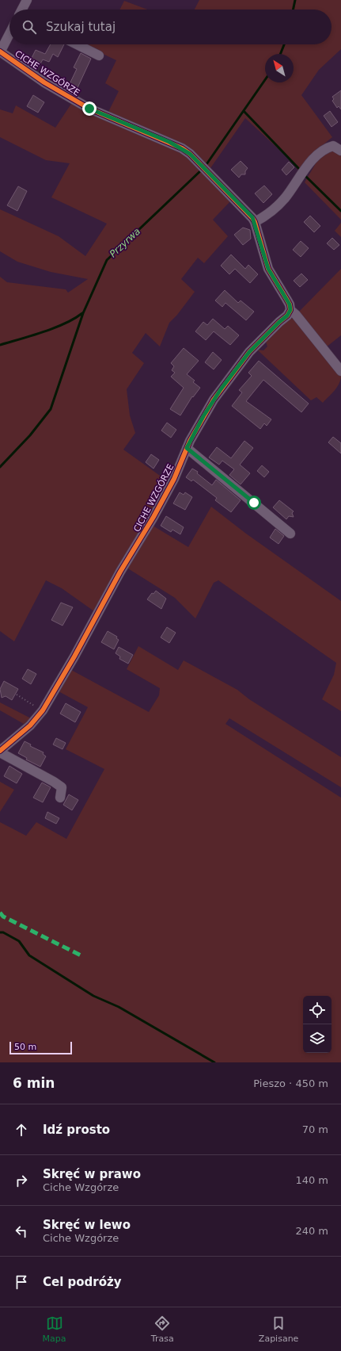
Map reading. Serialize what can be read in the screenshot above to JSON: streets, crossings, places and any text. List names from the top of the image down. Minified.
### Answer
{"streets":{"street":["CICHE WZGÓRZE"]},"water":["Przyrwa"],"scale_bar":"50 m","north":"top left","page":{"search":"Szukaj tutaj","scale":"50 m","heading":["6 min","Pieszo · 450 m"],"list":[["Idź prosto","70 m"],["Skręć w prawo","Ciche Wzgórze","140 m"],["Skręć w lewo","Ciche Wzgórze","240 m"],"Cel podróży"],"nav":["Mapa","Trasa","Zapisane"]}}
